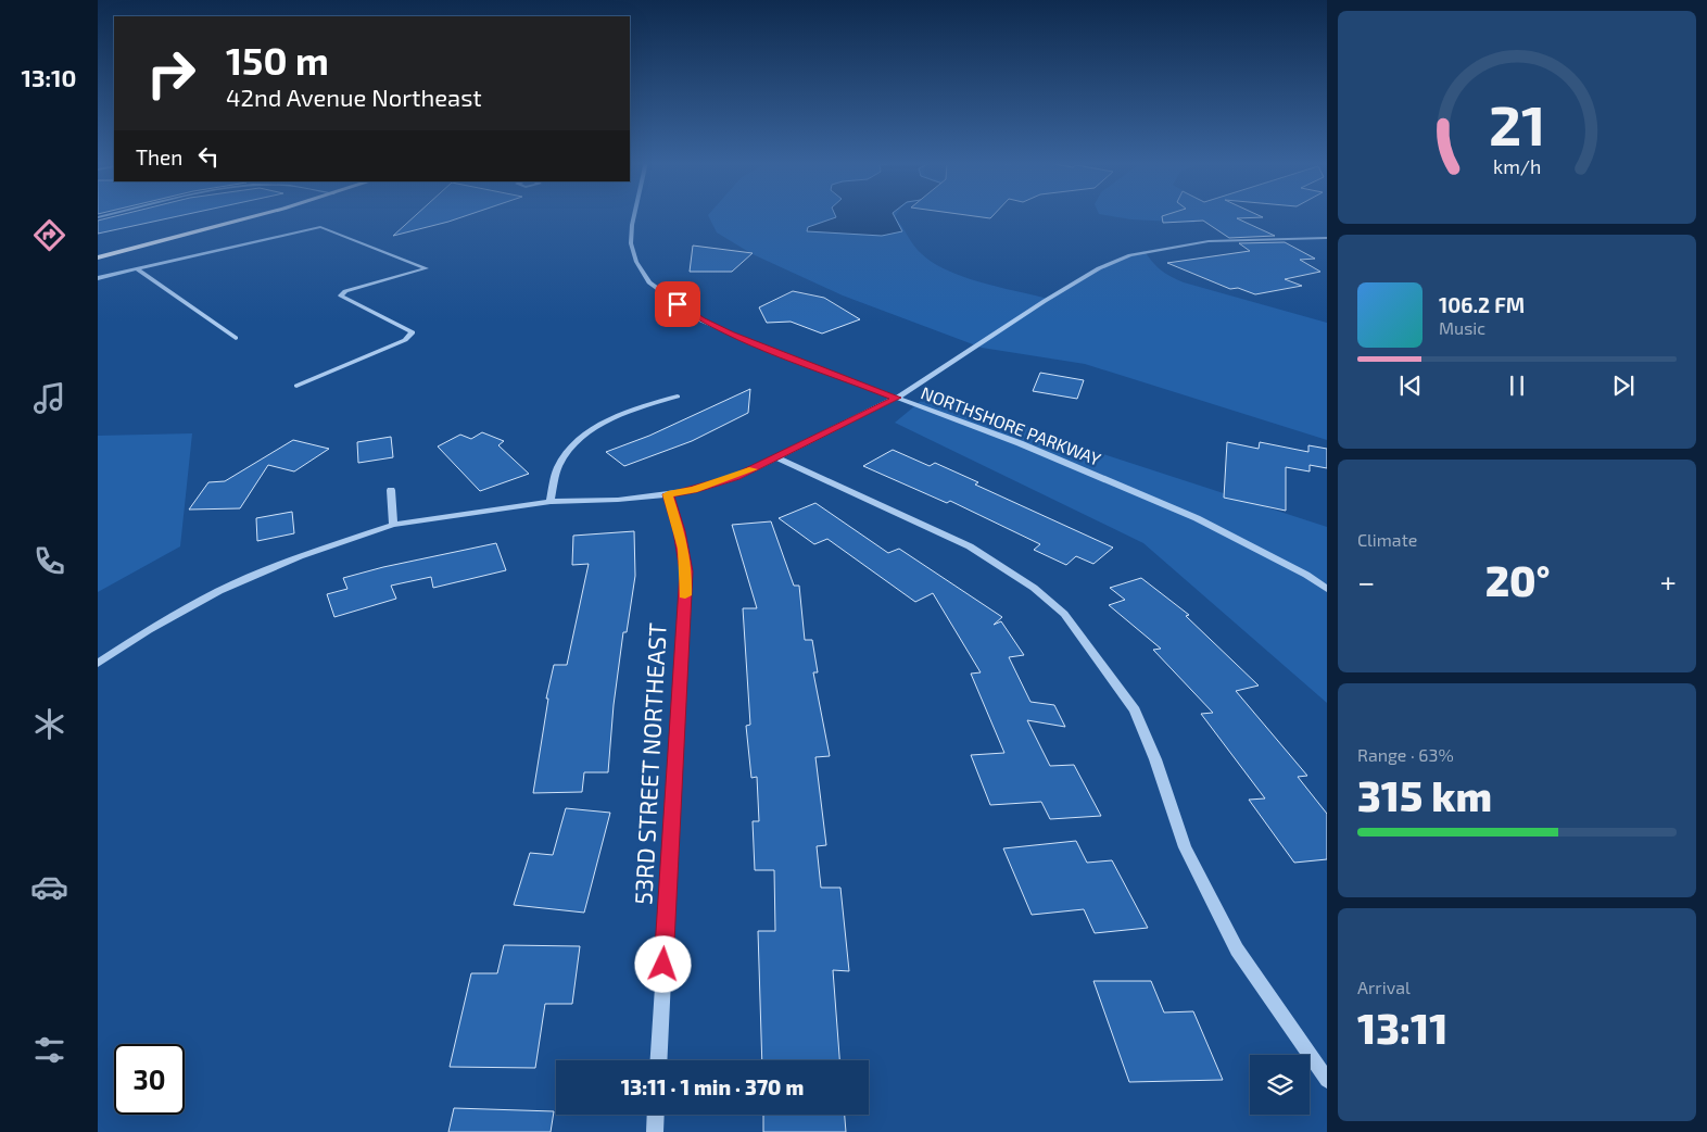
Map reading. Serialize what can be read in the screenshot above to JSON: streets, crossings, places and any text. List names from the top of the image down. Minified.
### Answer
{"streets":{"street":["NORTHSHORE PARKWAY","53RD STREET NORTHEAST"]},"page":{"tabs":"13:10","turn":["150 m","42nd Avenue Northeast"],"then":"Then","song":["106.2 FM","Music"],"tile":["Climate",["Range · 63%","315 km"],["Arrival","13:11"]],"heat":["−","20°","+"],"limit":"30","trip":"13:11 · 1 min · 370 m","gauge":["21","km/h"]}}
